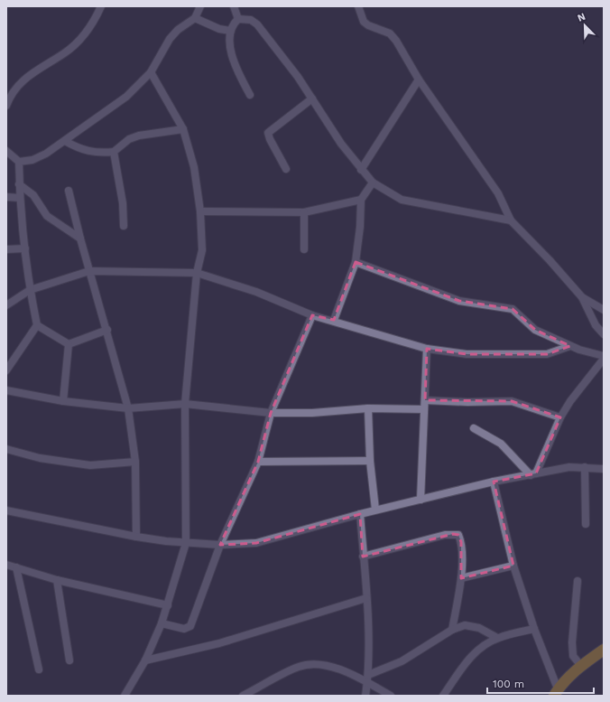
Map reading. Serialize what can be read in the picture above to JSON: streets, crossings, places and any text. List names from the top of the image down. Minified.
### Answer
{"scale_bar":"100 m","north":"top left"}
